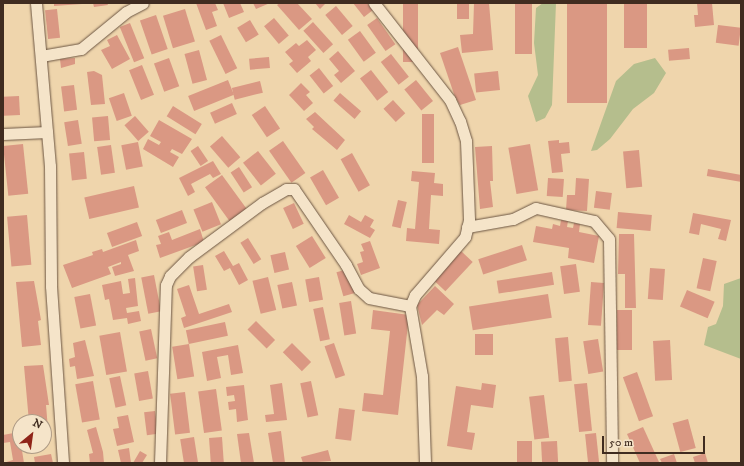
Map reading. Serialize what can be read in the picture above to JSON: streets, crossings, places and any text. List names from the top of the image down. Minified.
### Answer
{"scale_bar":"50 m","north":"top right"}
